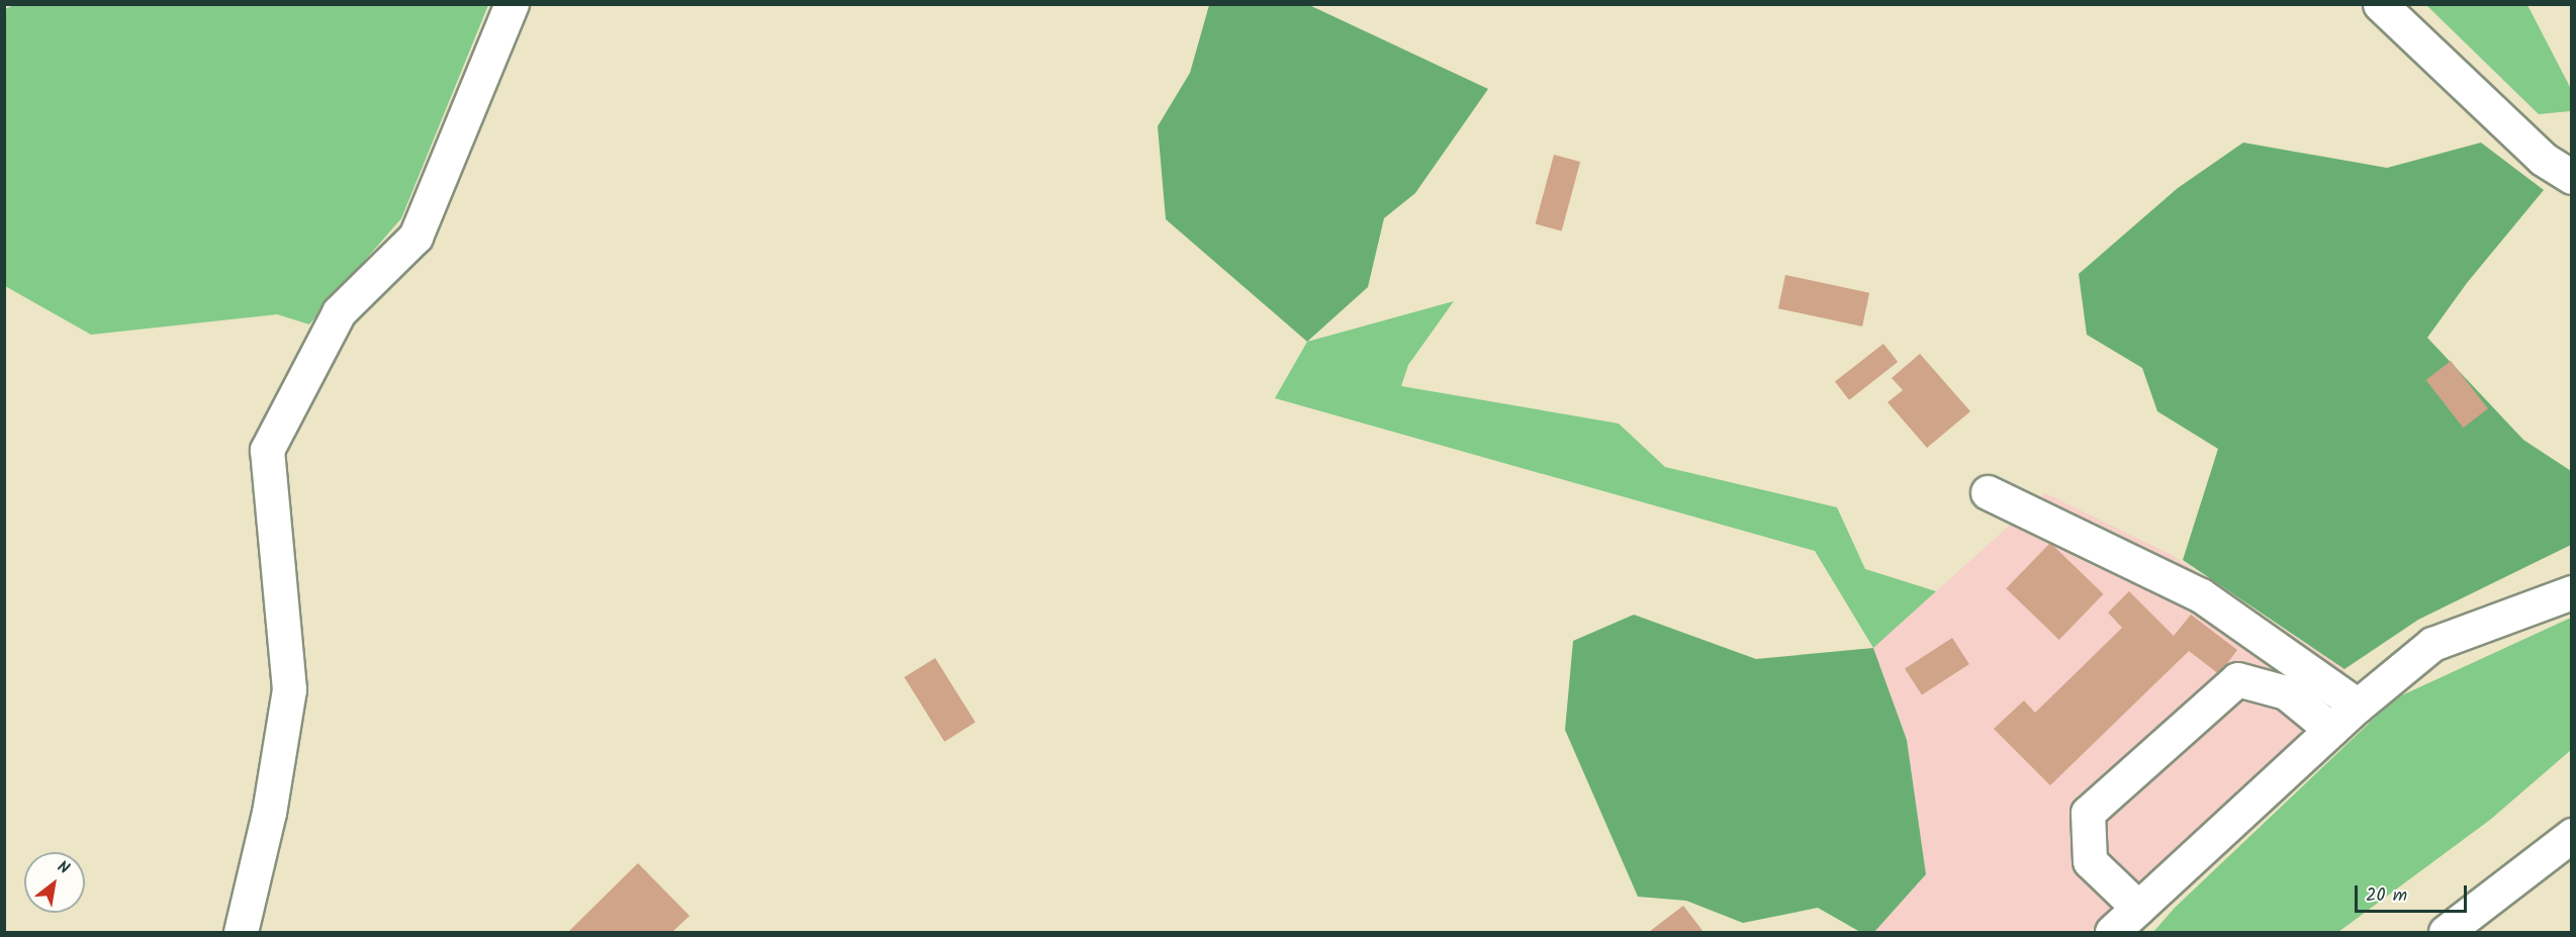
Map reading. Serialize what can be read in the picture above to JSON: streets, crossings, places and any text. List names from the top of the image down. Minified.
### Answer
{"scale_bar":"20 m","north":"top right"}
